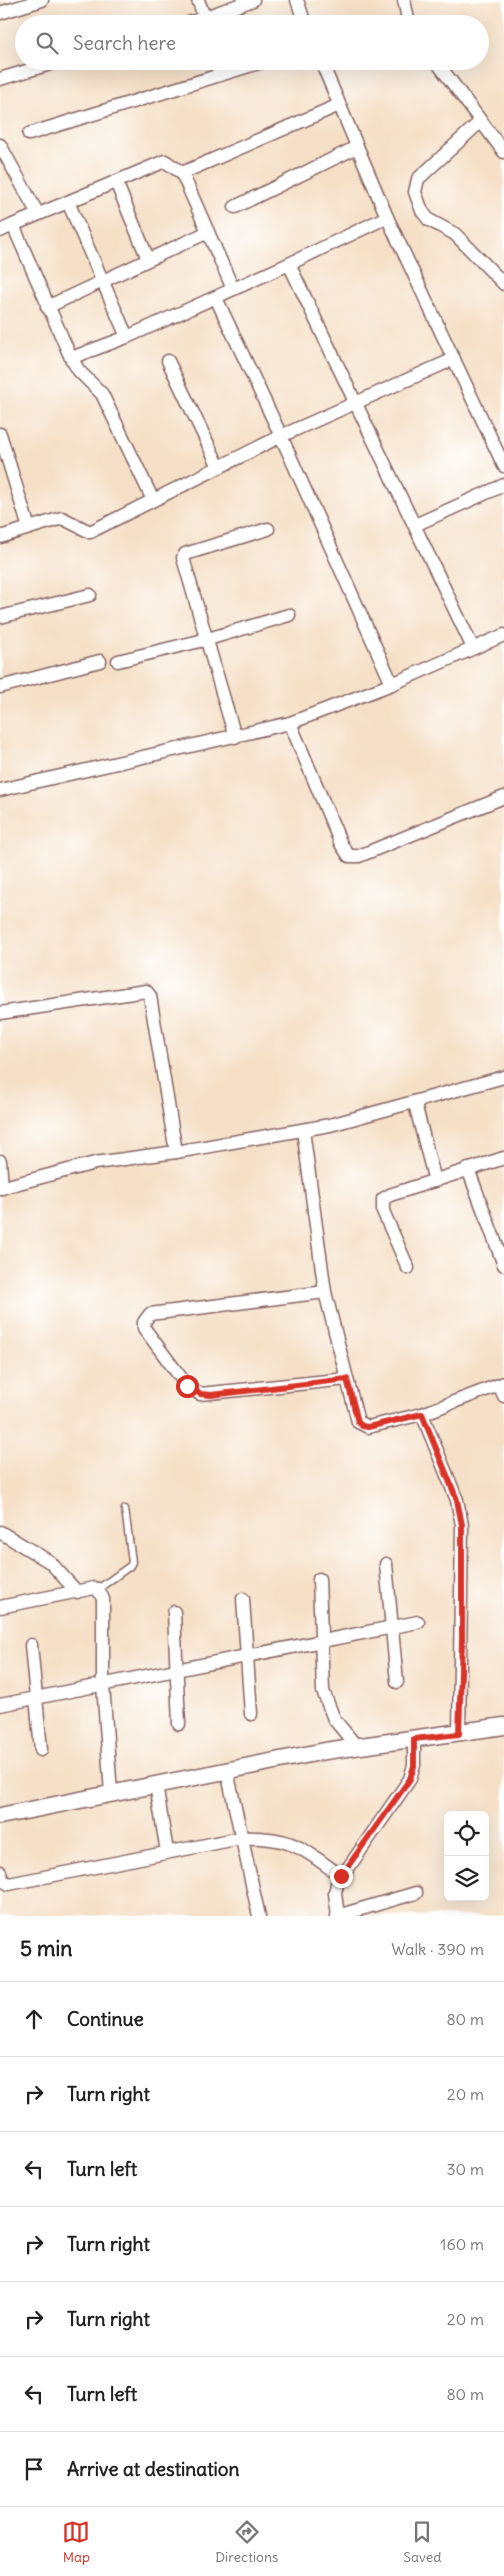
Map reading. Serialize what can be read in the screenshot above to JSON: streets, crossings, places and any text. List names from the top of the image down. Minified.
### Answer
{"page":{"search":"Search here","heading":["5 min","Walk · 390 m"],"list":[["Continue","80 m"],["Turn right","20 m"],["Turn left","30 m"],["Turn right","160 m"],["Turn right","20 m"],["Turn left","80 m"],"Arrive at destination"],"nav":["Map","Directions","Saved"]}}
